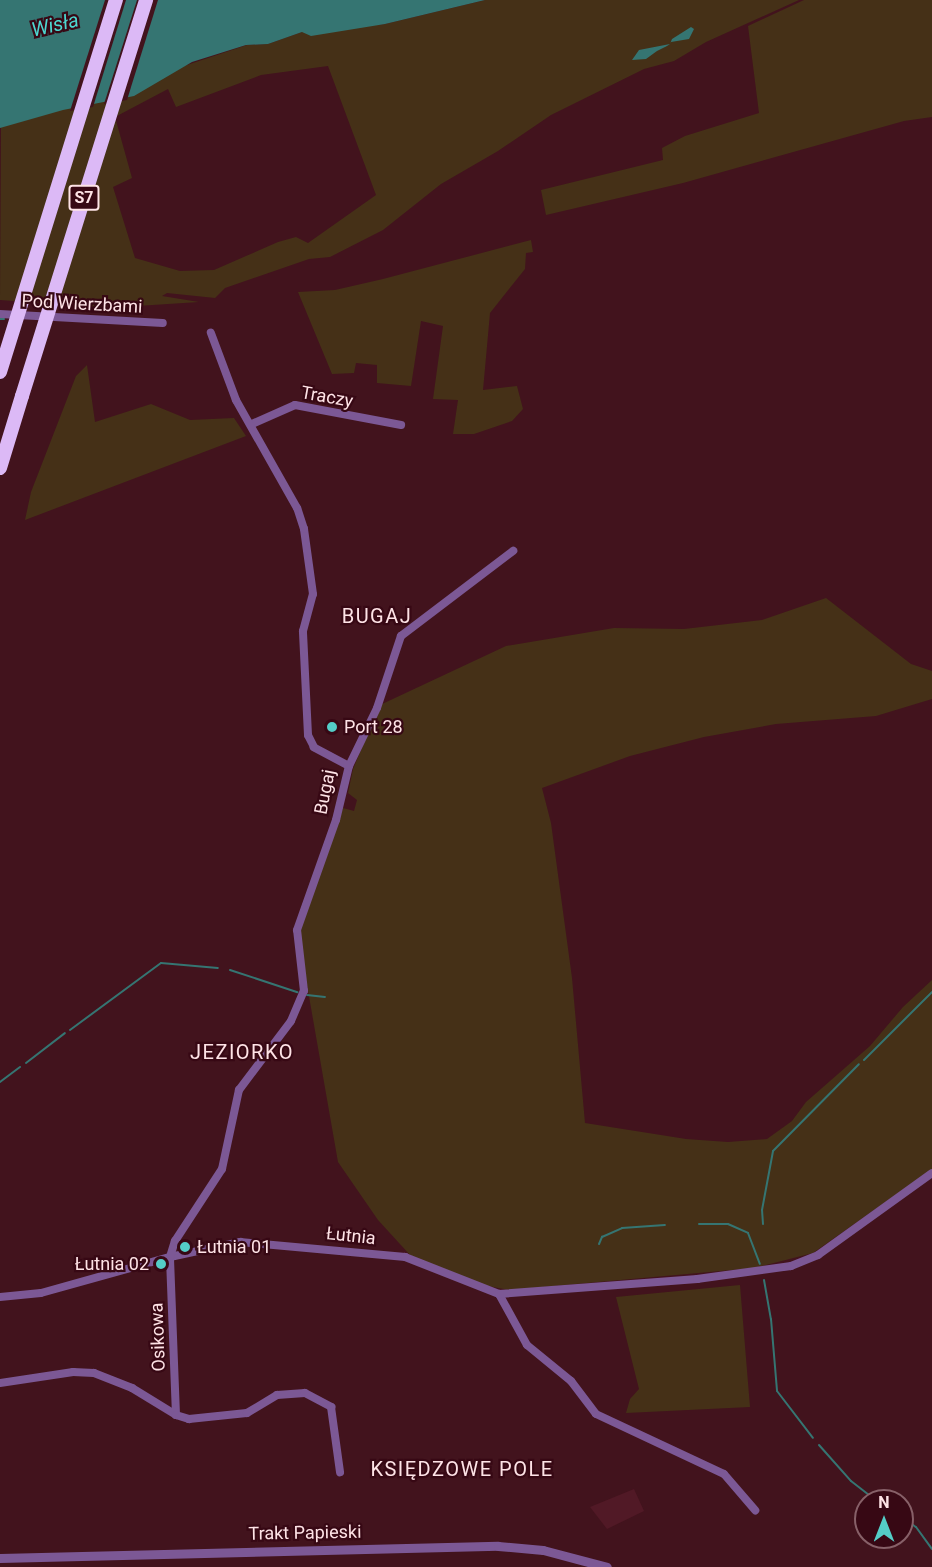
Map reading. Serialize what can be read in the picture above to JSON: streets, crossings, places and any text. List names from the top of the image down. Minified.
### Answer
{"streets":{"highway":["S7"],"street":["Pod Wierzbami","Traczy","Bugaj","Łutnia","Osikowa","Trakt Papieski"]},"crossings":[["Traczy","Bugaj"],["Bugaj","Łutnia"],["Bugaj","Osikowa"],["Łutnia","Osikowa"]],"districts":["BUGAJ","JEZIORKO","KSIĘDZOWE POLE"],"water":["Wisła"],"places":["Port 28","Łutnia 01","Łutnia 02"],"north":"top"}
